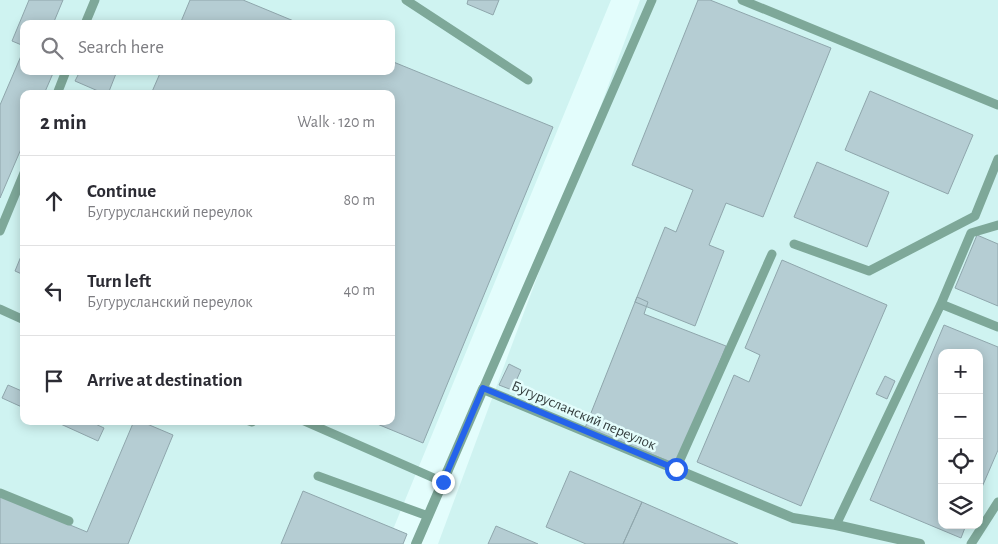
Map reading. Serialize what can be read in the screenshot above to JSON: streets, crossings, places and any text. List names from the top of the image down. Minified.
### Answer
{"streets":{"street":["Бугурусланский переулок"]},"page":{"search":"Search here","heading":["2 min","Walk · 120 m"],"list":[["Continue","Бугурусланский переулок","80 m"],["Turn left","Бугурусланский переулок","40 m"],"Arrive at destination"],"map_buttons":["+","−"]}}
